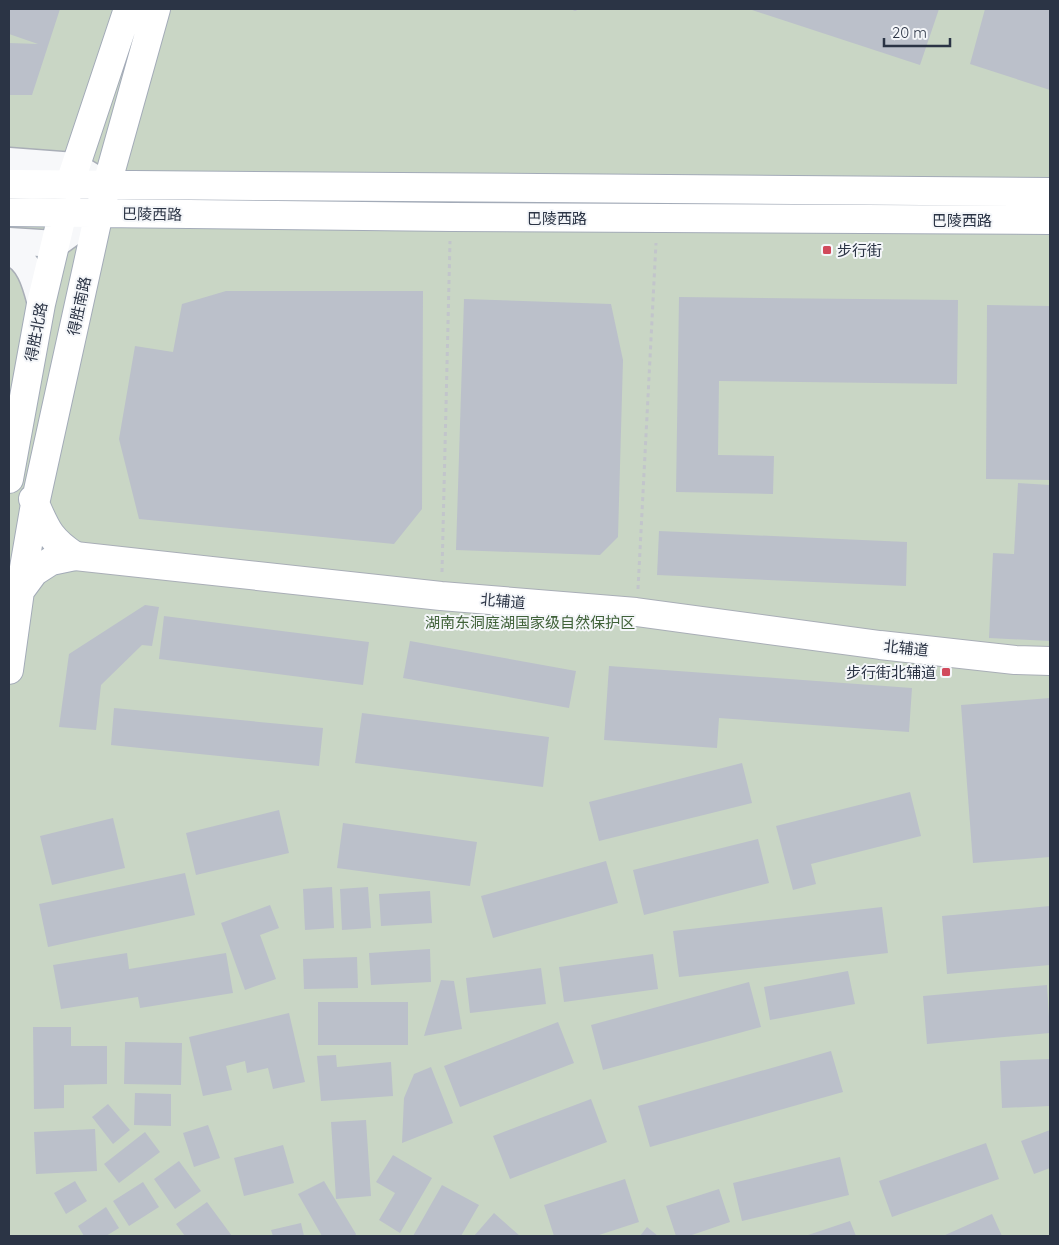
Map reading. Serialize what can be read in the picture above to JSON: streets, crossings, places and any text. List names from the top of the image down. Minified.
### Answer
{"streets":{"main road":["巴陵西路","得胜南路","得胜北路","北辅道"]},"crossings":[["巴陵西路","得胜南路"],["巴陵西路","得胜北路"]],"parks":["湖南东洞庭湖国家级自然保护区"],"places":{"transit":["步行街","步行街北辅道"]},"scale_bar":"20 m"}
